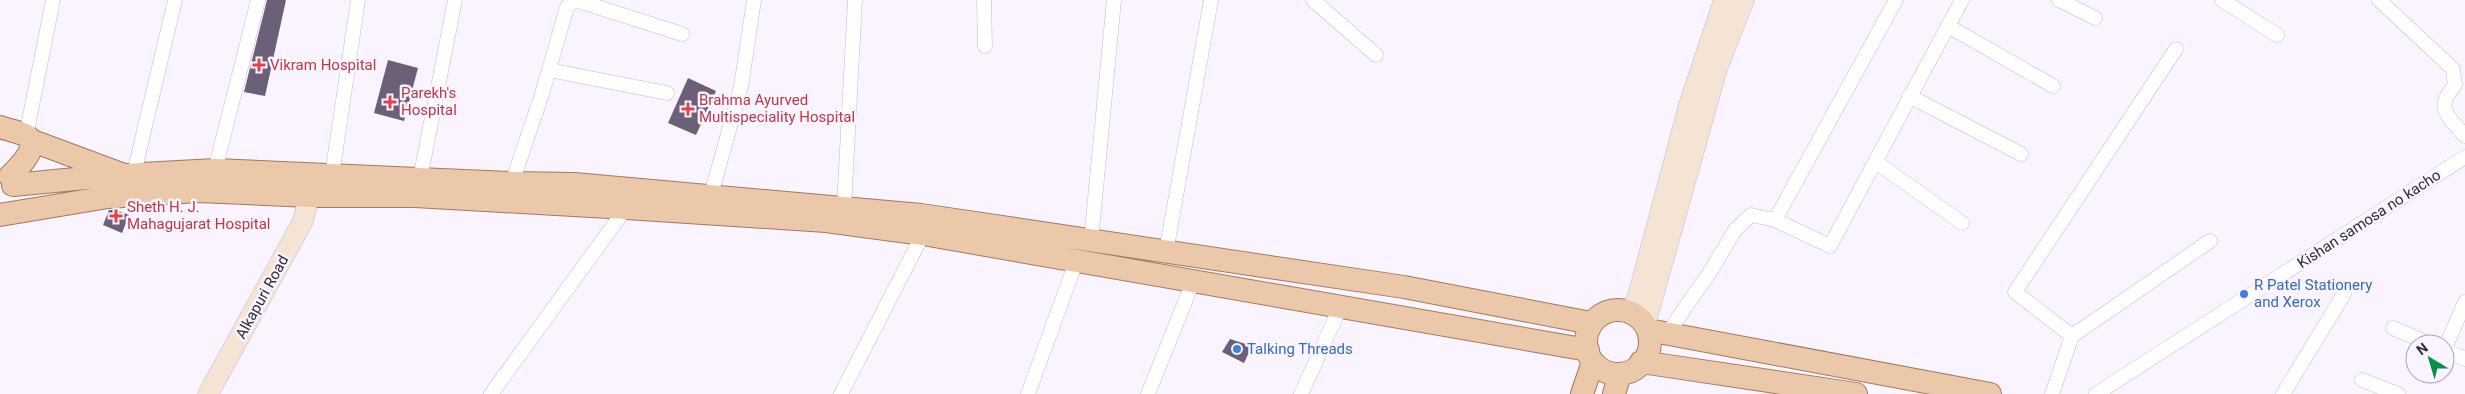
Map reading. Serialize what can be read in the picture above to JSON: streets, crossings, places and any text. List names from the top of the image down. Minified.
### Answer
{"streets":{"street":["Kishan samosa no kacho","Alkapuri Road"]},"places":{"health":["Vikram Hospital","Parekh's Hospital","Brahma Ayurved Multispeciality Hospital","Sheth H. J. Mahagujarat Hospital"],"other":["R Patel Stationery and Xerox","Talking Threads"]},"north":"top left"}
